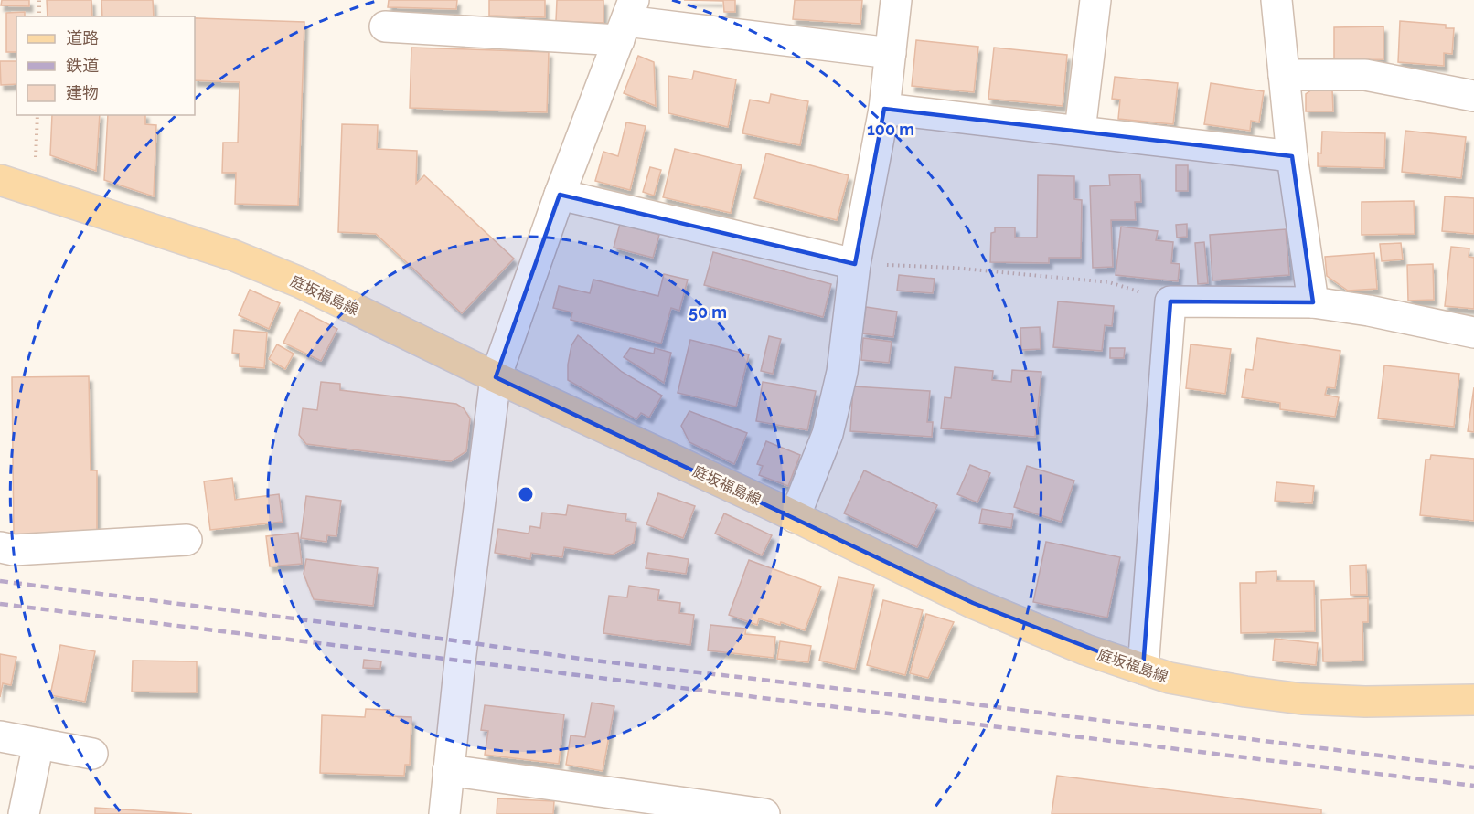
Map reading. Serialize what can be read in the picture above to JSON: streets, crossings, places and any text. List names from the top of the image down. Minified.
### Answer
{"streets":{"main road":["庭坂福島線"]},"legend":["道路","鉄道","建物"],"rings":["100 m","50 m"]}
